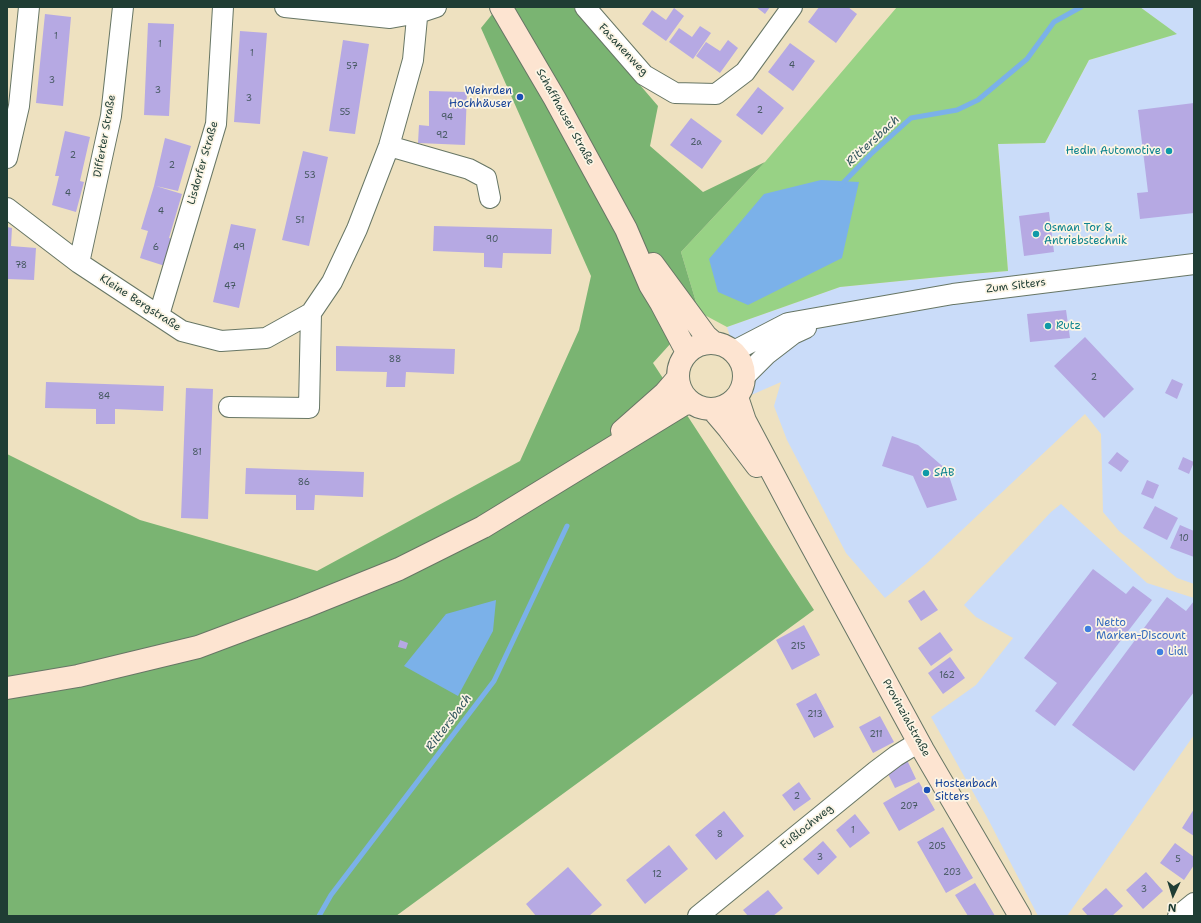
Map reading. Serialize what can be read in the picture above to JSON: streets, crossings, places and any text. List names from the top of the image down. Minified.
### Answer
{"streets":{"street":["Fasanenweg","Schaffhauser Straße","Differter Straße","Lisdorfer Straße","Zum Sitters","Kleine Bergstraße","Provinzialstraße","Fußlochweg"]},"crossings":[["Schaffhauser Straße","Zum Sitters"],["Schaffhauser Straße","Provinzialstraße"],["Differter Straße","Kleine Bergstraße"],["Lisdorfer Straße","Kleine Bergstraße"],["Zum Sitters","Provinzialstraße"],["Provinzialstraße","Fußlochweg"]],"water":["Rittersbach"],"places":["Wehrden Hochhäuser","Hedin Automotive","Osman Tor & Antriebstechnik","Rutz","SAB","Netto Marken-Discount","Lidl","Hostenbach Sitters"],"house_numbers":["1","1","1","4","57","3","3","3","2","55","94","92","2a","2","2","53","4","4","51","90","6","49","78","47","88","2","84","81","86","10","215","162","213","211","2","207","1","8","205","3","5","203","12","3"],"north":"bottom"}
